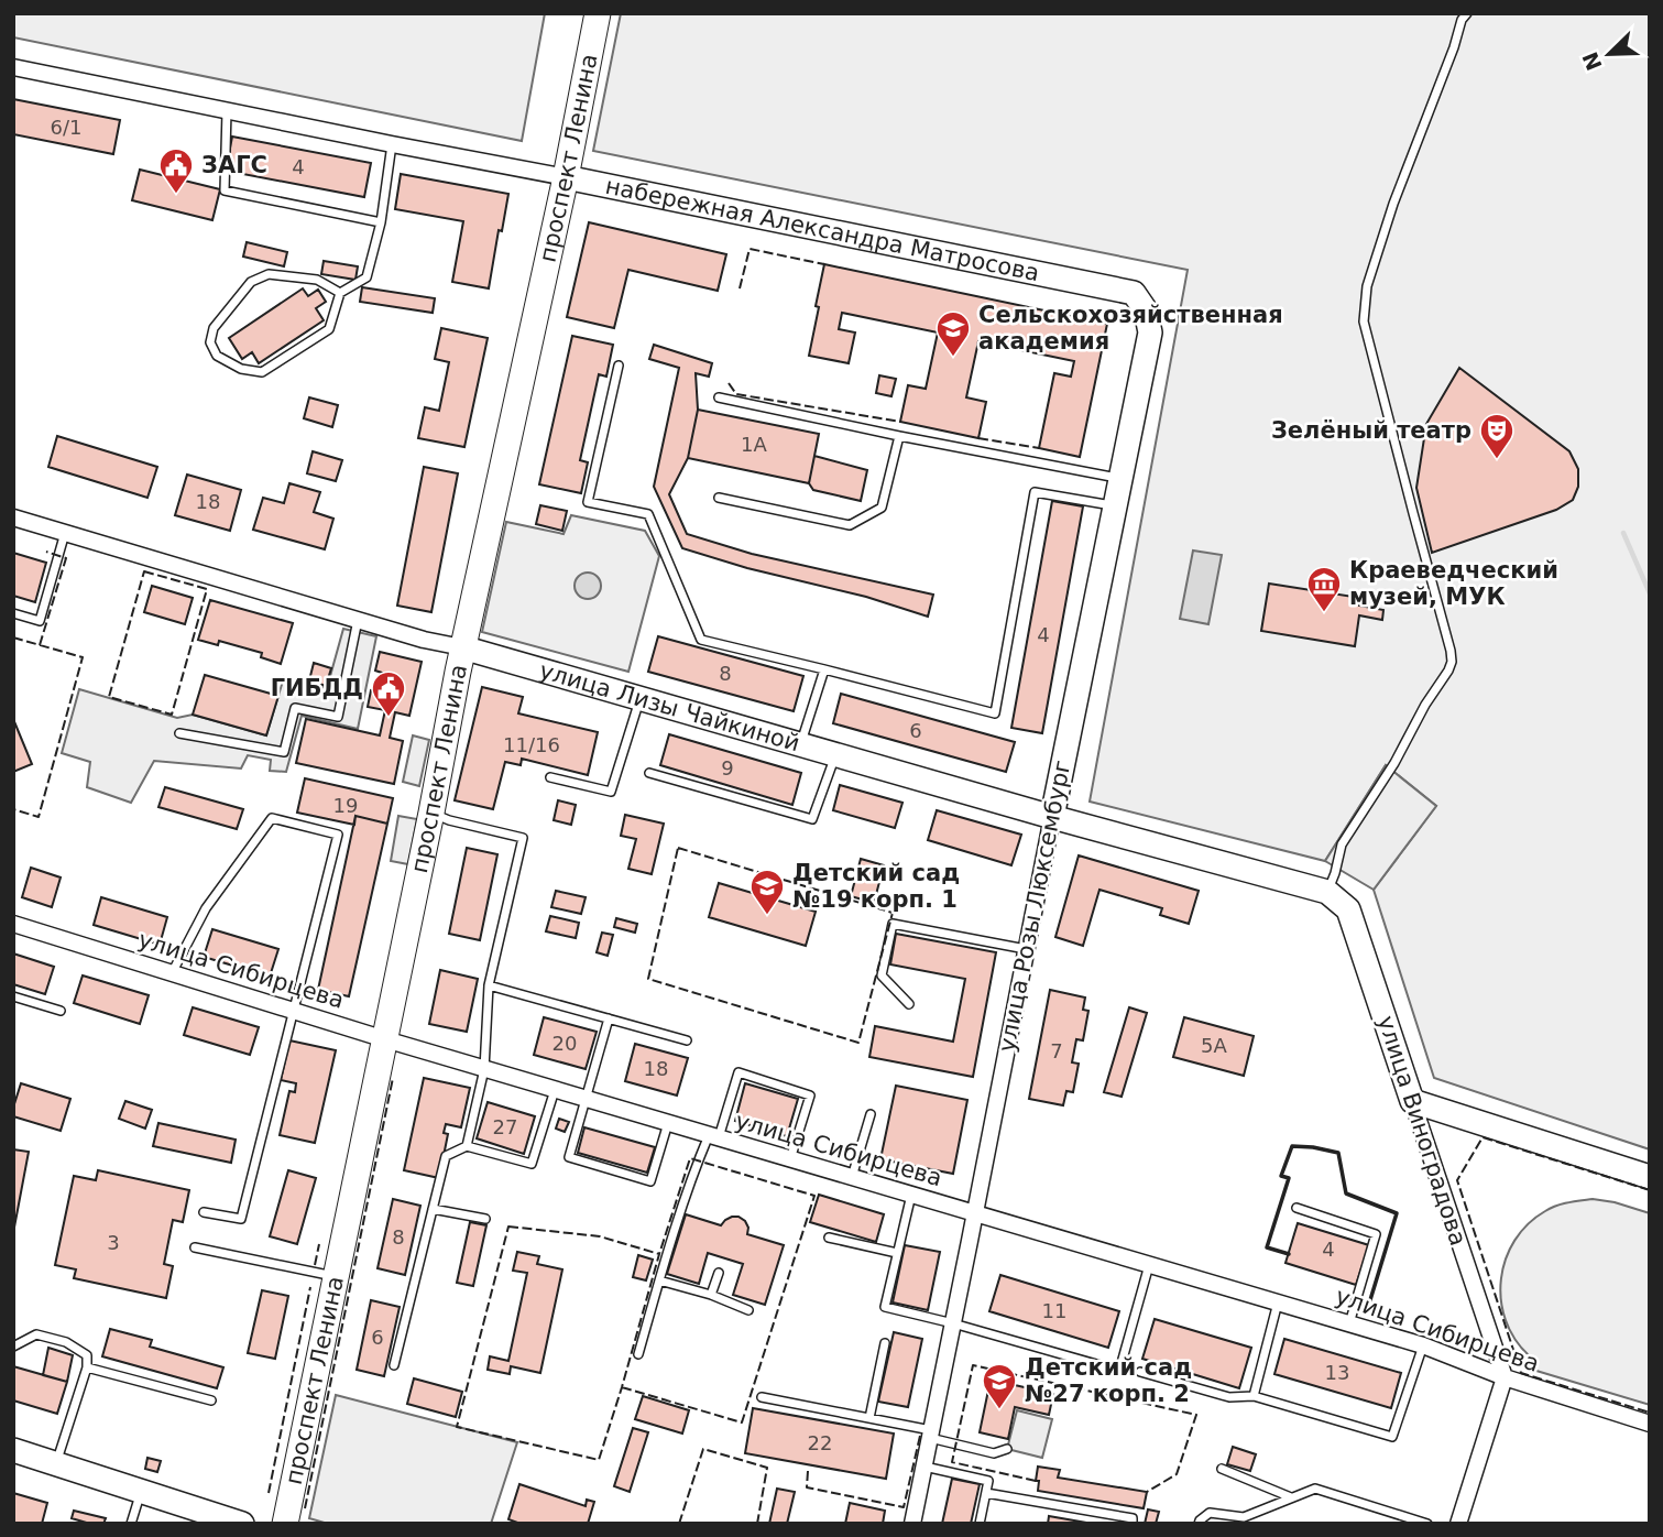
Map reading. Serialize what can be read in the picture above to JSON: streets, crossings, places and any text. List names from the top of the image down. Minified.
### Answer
{"streets":{"main road":["проспект Ленина"],"street":["набережная Александра Матросова","улица Лизы Чайкиной","улица Розы Люксембург","улица Сибирцева","улица Виноградова"]},"crossings":[["проспект Ленина","набережная Александра Матросова"],["проспект Ленина","улица Лизы Чайкиной"],["проспект Ленина","улица Сибирцева"],["набережная Александра Матросова","улица Розы Люксембург"],["улица Лизы Чайкиной","улица Розы Люксембург"],["улица Лизы Чайкиной","улица Виноградова"],["улица Розы Люксембург","улица Сибирцева"],["улица Сибирцева","улица Виноградова"]],"places":{"public building":["ЗАГС","ГИБДД"],"school or university":["Сельскохозяйственная академия","Детский сад №19 корп. 1","Детский сад №27 корп. 2"],"theatre":["Зелёный театр"],"museum":["Краеведческий музей, МУК"]},"house_numbers":["6/1","4","1А","18","4","8","6","11/16","9","19","20","5А","7","18","27","8","3","4","11","6","13","22"],"north":"bottom left"}
